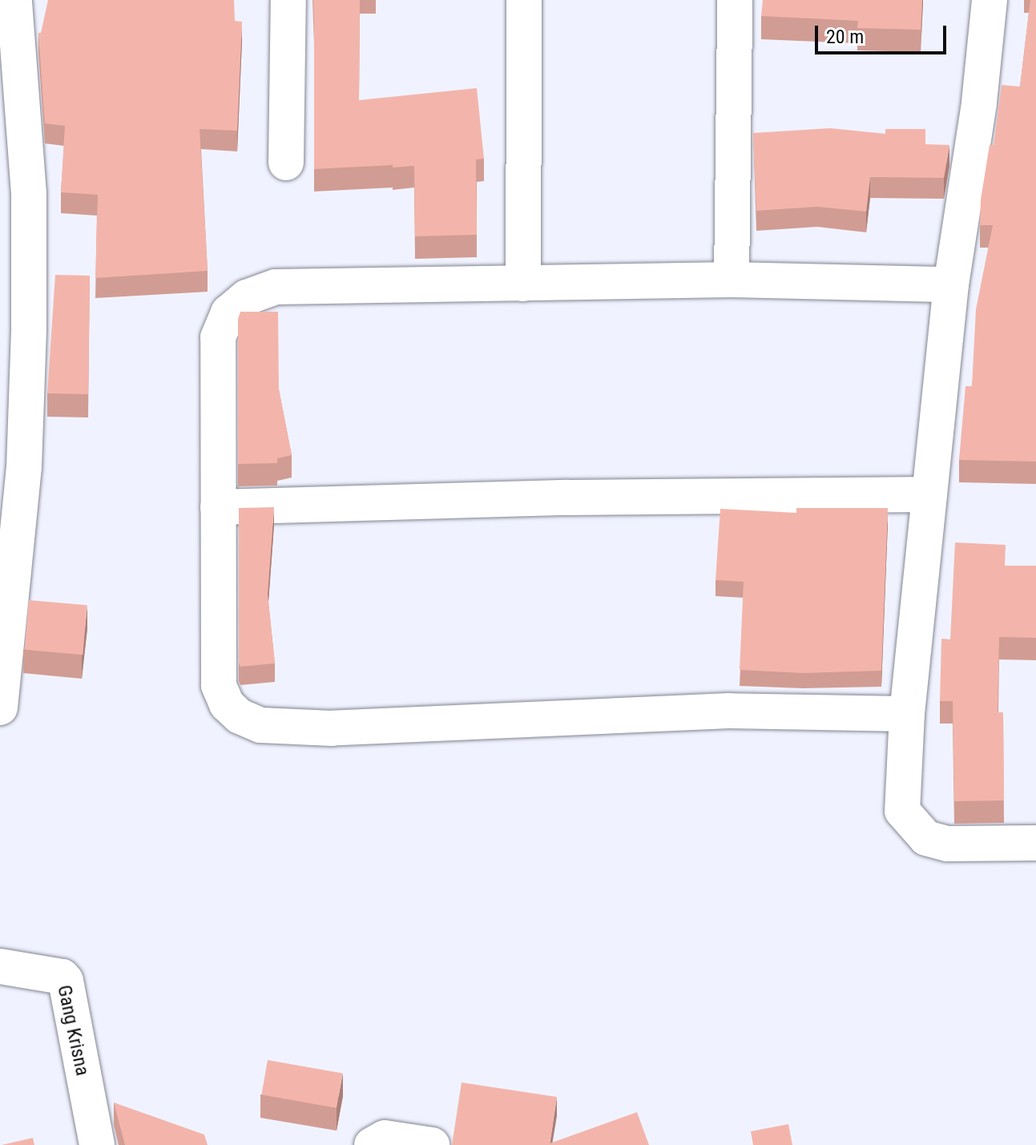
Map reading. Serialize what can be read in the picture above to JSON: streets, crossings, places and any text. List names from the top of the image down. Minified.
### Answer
{"streets":{"street":["Gang Krisna"]},"scale_bar":"20 m"}
